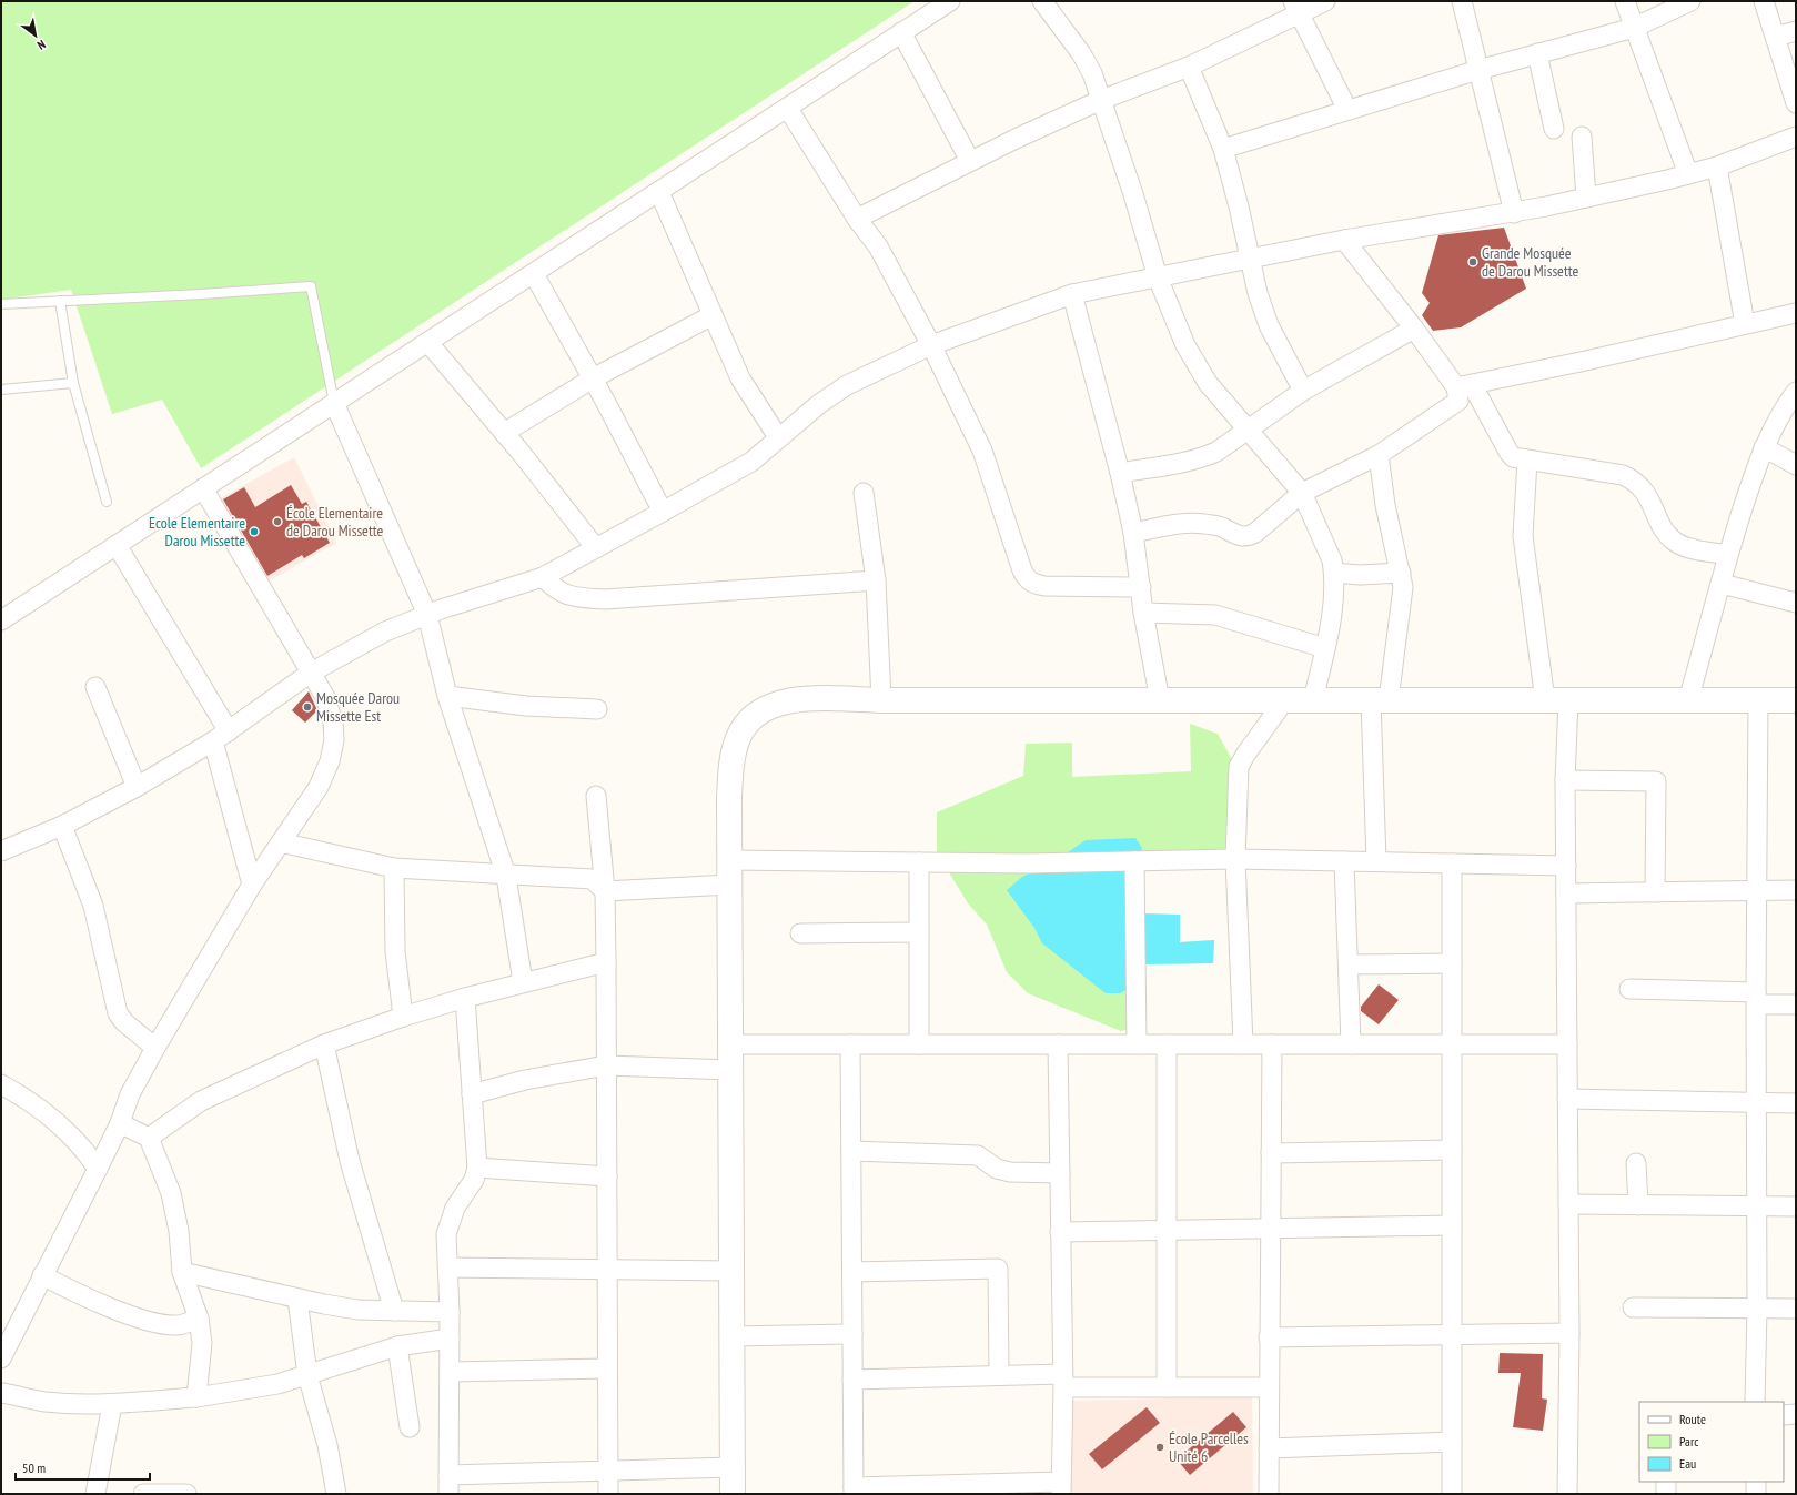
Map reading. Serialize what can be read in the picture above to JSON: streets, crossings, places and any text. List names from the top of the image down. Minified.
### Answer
{"places":["Grande Mosquée de Darou Missette","École Elementaire de Darou Missette","Ecole Elementaire Darou Missette","Mosquée Darou Missette Est","École Parcelles Unité 6"],"legend":["Route","Parc","Eau"],"scale_bar":"50 m","north":"bottom right"}
